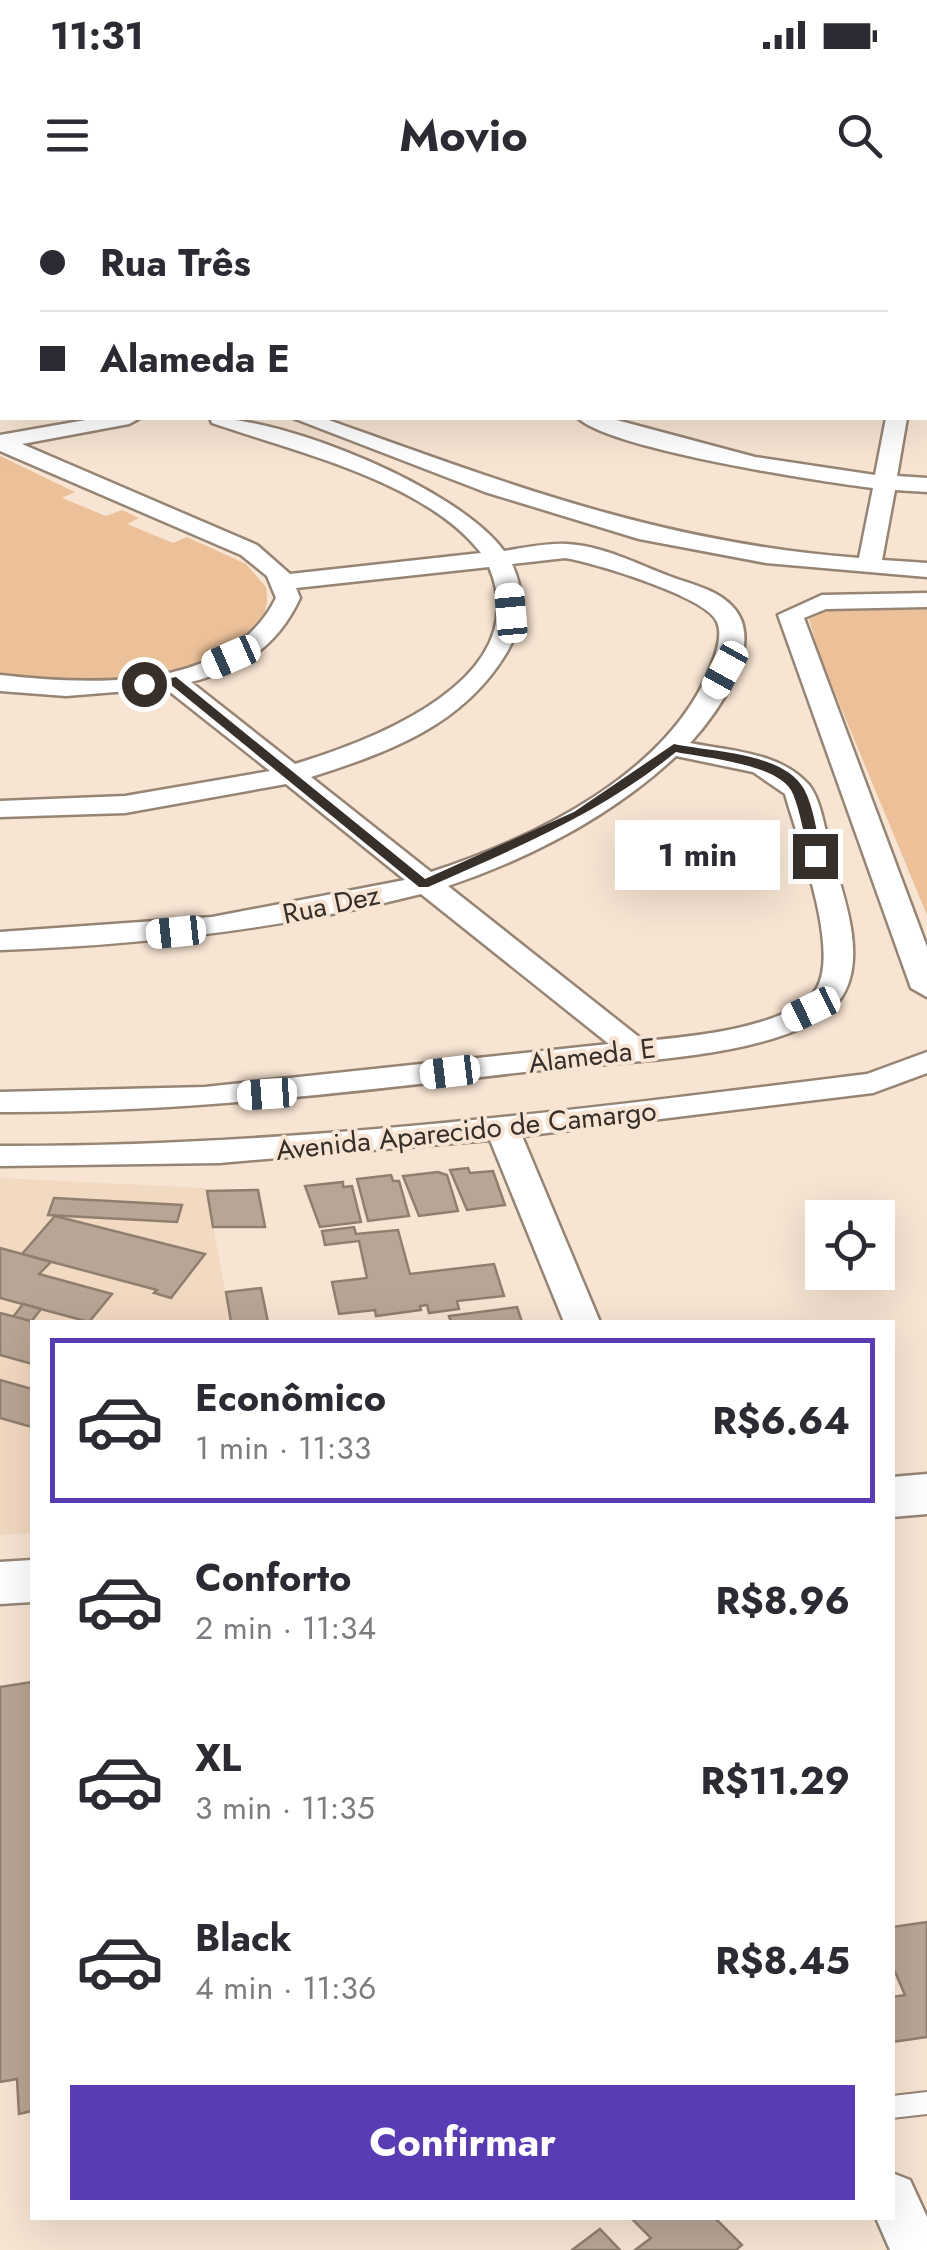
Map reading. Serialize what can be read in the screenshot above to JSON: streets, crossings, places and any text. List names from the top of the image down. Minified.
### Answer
{"streets":{"street":["Rua Dez","Alameda E","Avenida Aparecido de Camargo"]},"crossings":[["Rua Dez","Alameda E"]],"page":{"status":"11:31","header":"Movio","banner":["Rua Três","Alameda E"],"bubble":"1 min","list":[{"name":"Econômico","note":"1 min · 11:33","value":"R$6.64"},{"name":"Conforto","note":"2 min · 11:34","value":"R$8.96"},{"name":"XL","note":"3 min · 11:35","value":"R$11.29"},{"name":"Black","note":"4 min · 11:36","value":"R$8.45"}],"buttons":"Confirmar"}}
